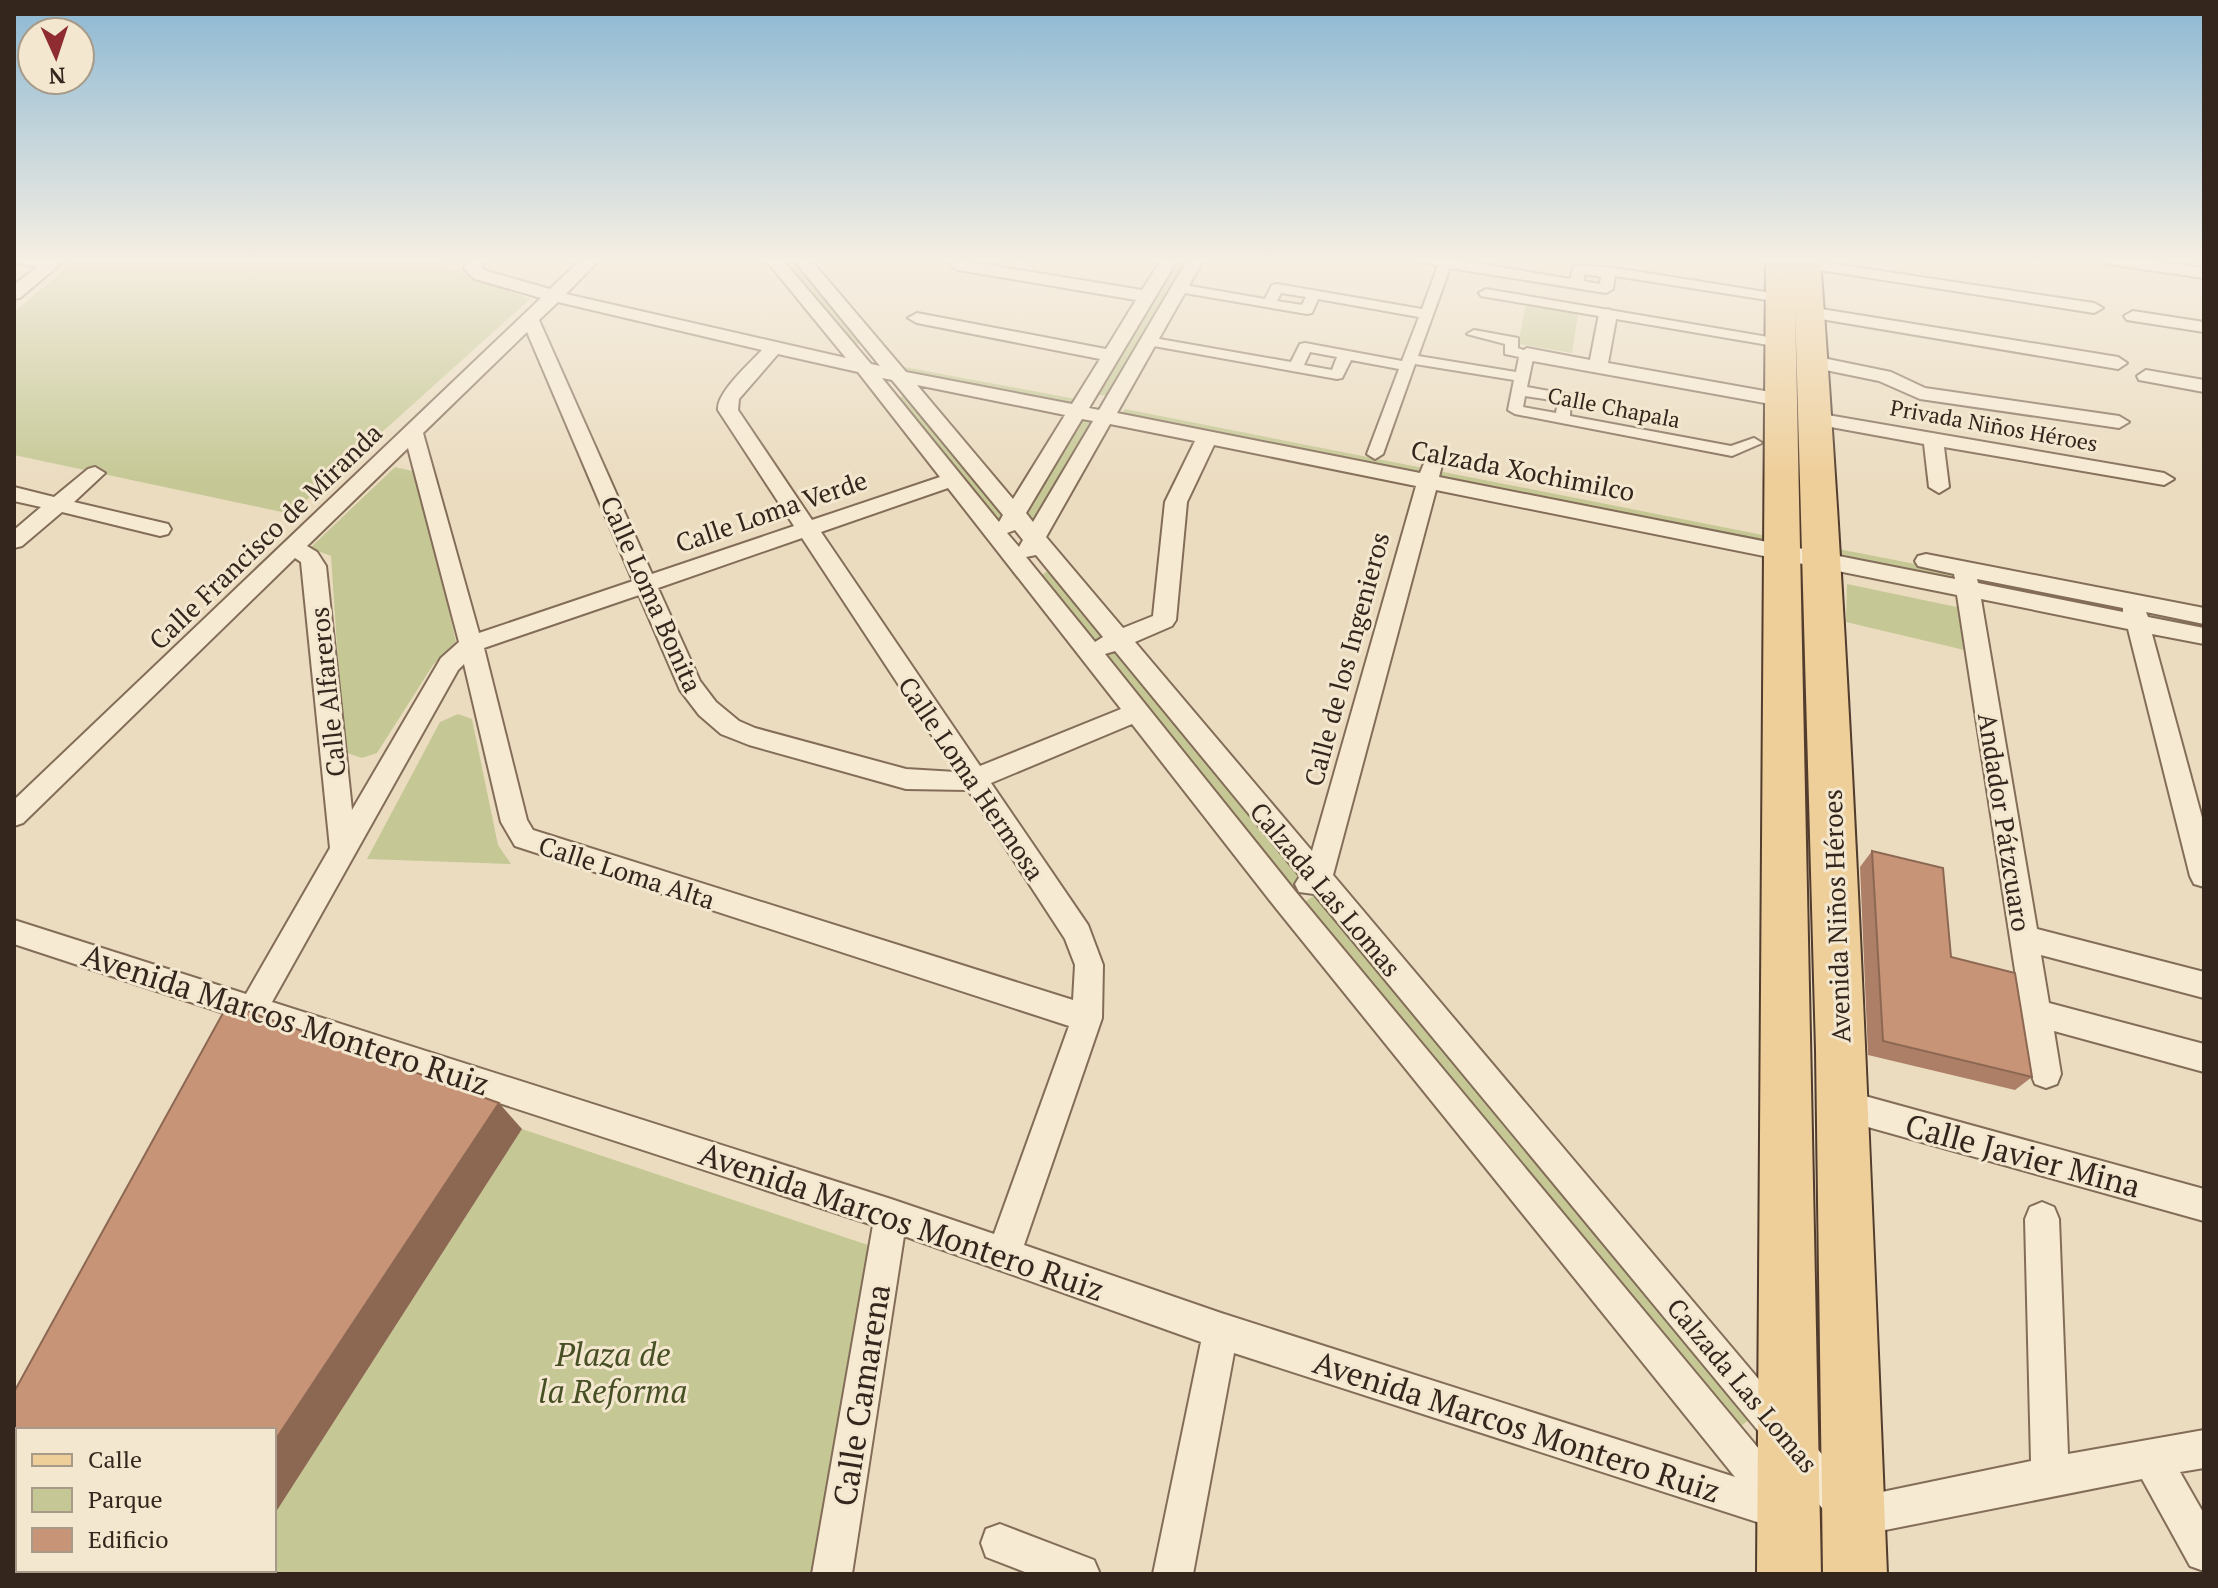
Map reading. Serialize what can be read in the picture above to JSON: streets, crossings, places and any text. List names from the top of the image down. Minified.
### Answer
{"streets":{"main road":["Avenida Niños Héroes"],"street":["Calle Chapala","Privada Niños Héroes","Calzada Xochimilco","Calle Loma Verde","Calle Francisco de Miranda","Calle Loma Bonita","Calle de los Ingenieros","Calle Alfareros","Calle Loma Hermosa","Andador Pátzcuaro","Calle Loma Alta","Calzada Las Lomas","Avenida Marcos Montero Ruiz","Calle Javier Mina","Calle Camarena"]},"crossings":[["Privada Niños Héroes","Avenida Niños Héroes"],["Calzada Xochimilco","Calle de los Ingenieros"],["Calzada Xochimilco","Calle Loma Hermosa"],["Calzada Xochimilco","Andador Pátzcuaro"],["Calzada Xochimilco","Calzada Las Lomas"],["Calzada Xochimilco","Avenida Niños Héroes"],["Calle Loma Verde","Calle Loma Bonita"],["Calle Loma Verde","Calle Alfareros"],["Calle Loma Verde","Calle Loma Hermosa"],["Calle Loma Verde","Calle Loma Alta"],["Calle Loma Verde","Calzada Las Lomas"],["Calle Francisco de Miranda","Calle Alfareros"],["Calle Francisco de Miranda","Calle Loma Alta"],["Calle Loma Bonita","Calle Loma Hermosa"],["Calle Loma Bonita","Calzada Las Lomas"],["Calle de los Ingenieros","Calzada Las Lomas"],["Calle Alfareros","Calle Loma Alta"],["Calle Alfareros","Avenida Marcos Montero Ruiz"],["Calle Loma Hermosa","Calle Loma Alta"],["Calle Loma Hermosa","Avenida Marcos Montero Ruiz"],["Calzada Las Lomas","Avenida Niños Héroes"],["Calzada Las Lomas","Avenida Marcos Montero Ruiz"],["Avenida Niños Héroes","Avenida Marcos Montero Ruiz"],["Avenida Niños Héroes","Calle Javier Mina"],["Avenida Marcos Montero Ruiz","Calle Camarena"]],"parks":["Plaza de la Reforma"],"legend":["Calle","Parque","Edificio"],"north":"bottom"}
